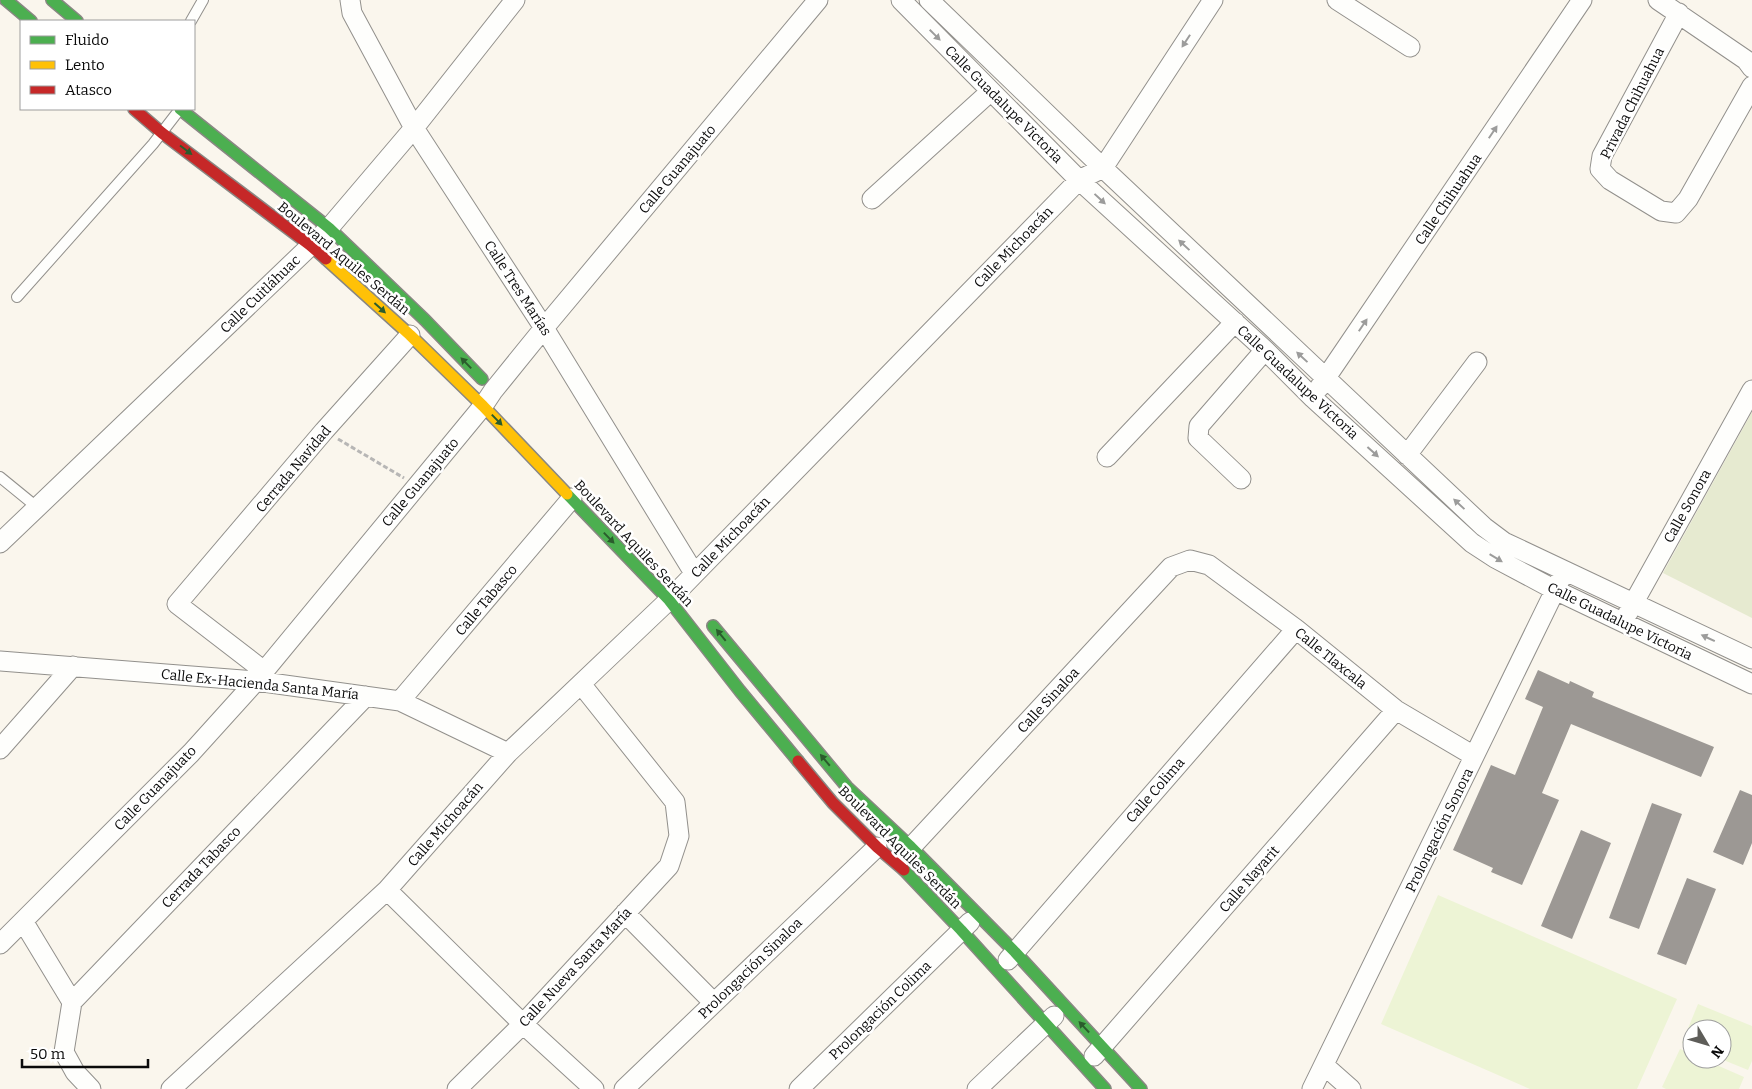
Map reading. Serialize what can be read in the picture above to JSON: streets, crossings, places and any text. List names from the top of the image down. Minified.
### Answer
{"streets":{"street":["Privada Chihuahua","Calle Guadalupe Victoria","Calle Guanajuato","Calle Chihuahua","Calle Michoacán","Boulevard Aquiles Serdán","Calle Tres Marías","Calle Cuitláhuac","Cerrada Navidad","Calle Sonora","Calle Tabasco","Calle Tlaxcala","Calle Ex-Hacienda Santa María","Calle Sinaloa","Calle Colima","Prolongación Sonora","Cerrada Tabasco","Calle Nayarit","Calle Nueva Santa María","Prolongación Sinaloa","Prolongación Colima"]},"crossings":[["Calle Guadalupe Victoria","Calle Chihuahua"],["Calle Guadalupe Victoria","Calle Michoacán"],["Calle Guadalupe Victoria","Calle Sonora"],["Calle Guadalupe Victoria","Prolongación Sonora"],["Calle Guanajuato","Boulevard Aquiles Serdán"],["Calle Guanajuato","Calle Tres Marías"],["Calle Guanajuato","Cerrada Navidad"],["Calle Guanajuato","Calle Ex-Hacienda Santa María"],["Calle Michoacán","Boulevard Aquiles Serdán"],["Calle Michoacán","Calle Tres Marías"],["Calle Michoacán","Calle Ex-Hacienda Santa María"],["Calle Michoacán","Calle Nueva Santa María"],["Boulevard Aquiles Serdán","Calle Cuitláhuac"],["Boulevard Aquiles Serdán","Cerrada Navidad"],["Boulevard Aquiles Serdán","Calle Tabasco"],["Boulevard Aquiles Serdán","Calle Sinaloa"],["Boulevard Aquiles Serdán","Calle Colima"],["Boulevard Aquiles Serdán","Calle Nayarit"],["Boulevard Aquiles Serdán","Prolongación Sinaloa"],["Boulevard Aquiles Serdán","Prolongación Colima"],["Calle Tres Marías","Calle Cuitláhuac"],["Cerrada Navidad","Calle Ex-Hacienda Santa María"],["Calle Tabasco","Calle Ex-Hacienda Santa María"],["Calle Tlaxcala","Calle Sinaloa"],["Calle Tlaxcala","Calle Colima"],["Calle Tlaxcala","Prolongación Sonora"],["Calle Tlaxcala","Calle Nayarit"],["Calle Ex-Hacienda Santa María","Cerrada Tabasco"]],"one_way":["Calle Chihuahua"],"legend":["Fluido","Lento","Atasco"],"scale_bar":"50 m","north":"bottom right"}
